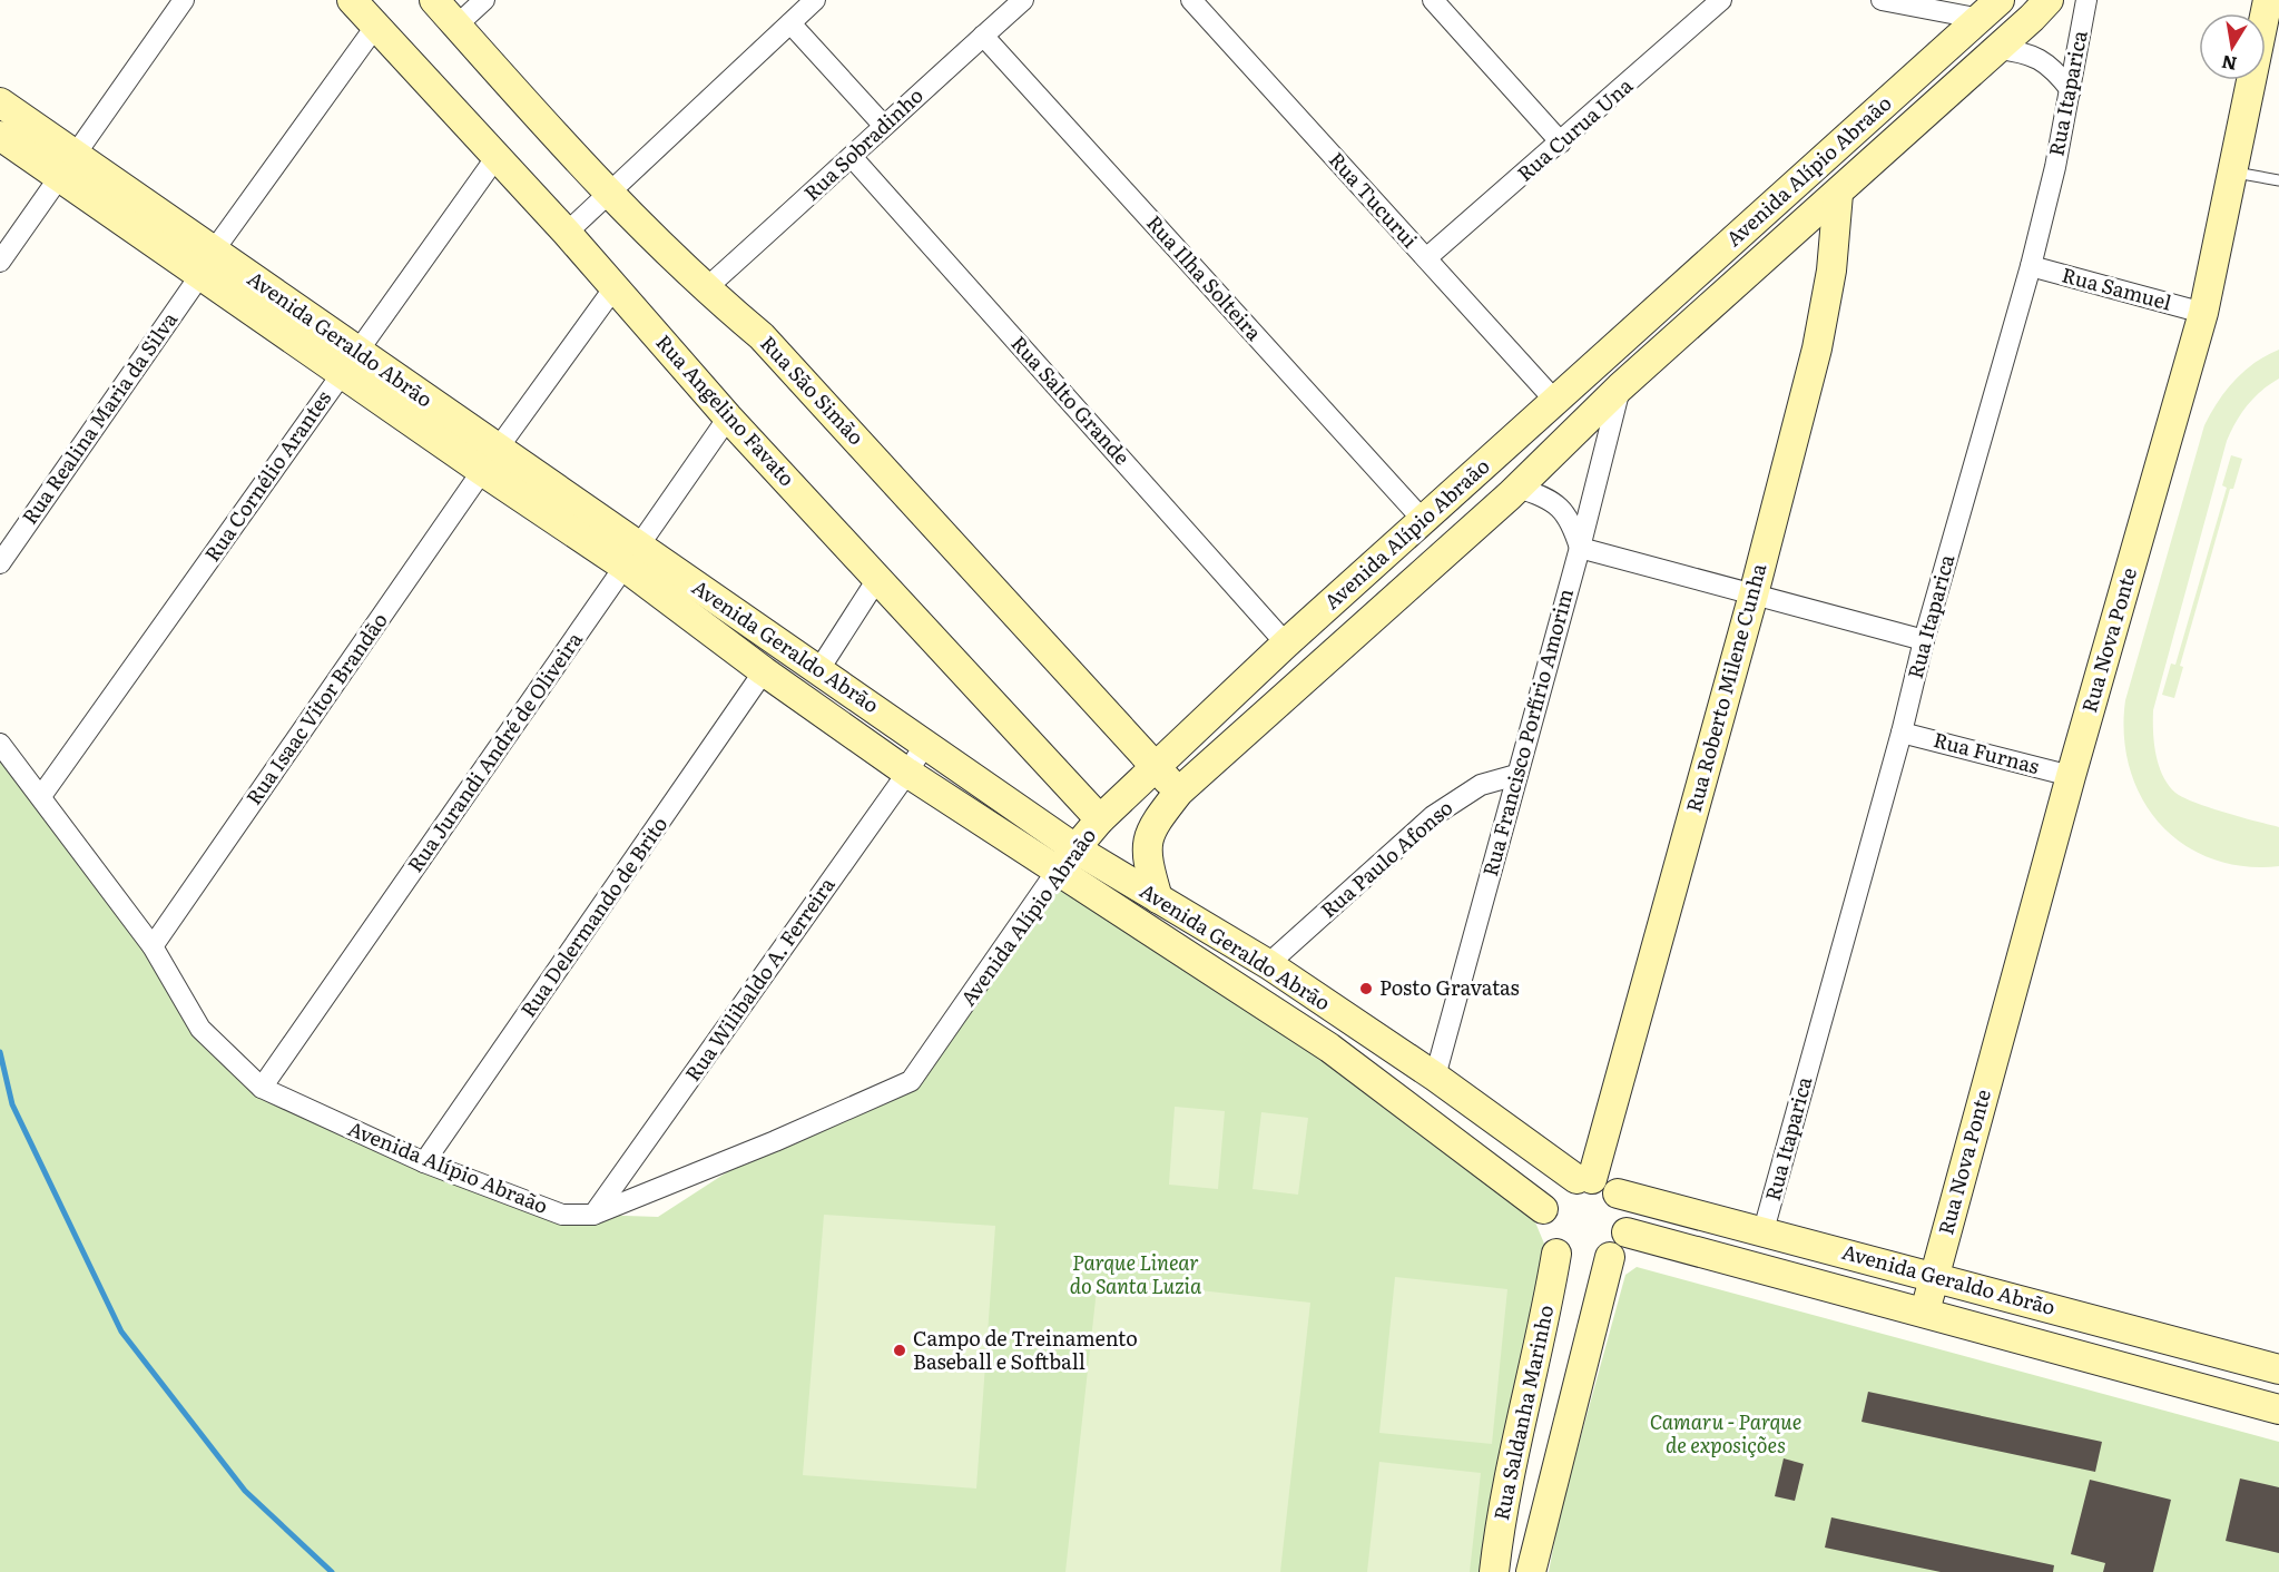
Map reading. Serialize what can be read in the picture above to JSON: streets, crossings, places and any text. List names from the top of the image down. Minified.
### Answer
{"streets":{"street":["Rua Itaparica","Rua Curua Una","Rua Sobradinho","Avenida Alípio Abraão","Rua Tucurui","Rua Ilha Solteira","Rua Samuel","Avenida Geraldo Abrão","Rua São Simão","Rua Salto Grande","Rua Angelino Favato","Rua Realina Maria da Silva","Rua Cornélio Arantes","Rua Nova Ponte","Rua Roberto Milene Cunha","Rua Isaac Vitor Brandão","Rua Francisco Porfírio Amorim","Rua Jurandi André de Oliveira","Rua Furnas","Rua Paulo Afonso","Rua Delermando de Brito","Rua Wilibaldo A. Ferreira","Rua Saldanha Marinho"]},"crossings":[["Rua Itaparica","Rua Samuel"],["Rua Itaparica","Avenida Geraldo Abrão"],["Rua Itaparica","Rua Furnas"],["Rua Curua Una","Rua Tucurui"],["Rua Sobradinho","Rua Ilha Solteira"],["Rua Sobradinho","Rua São Simão"],["Rua Sobradinho","Rua Salto Grande"],["Avenida Alípio Abraão","Rua Tucurui"],["Avenida Alípio Abraão","Rua Ilha Solteira"],["Avenida Alípio Abraão","Avenida Geraldo Abrão"],["Avenida Alípio Abraão","Rua São Simão"],["Avenida Alípio Abraão","Rua Salto Grande"],["Avenida Alípio Abraão","Rua Angelino Favato"],["Avenida Alípio Abraão","Rua Cornélio Arantes"],["Avenida Alípio Abraão","Rua Roberto Milene Cunha"],["Avenida Alípio Abraão","Rua Isaac Vitor Brandão"],["Avenida Alípio Abraão","Rua Francisco Porfírio Amorim"],["Avenida Alípio Abraão","Rua Jurandi André de Oliveira"],["Avenida Alípio Abraão","Rua Delermando de Brito"],["Avenida Alípio Abraão","Rua Wilibaldo A. Ferreira"],["Rua Samuel","Rua Nova Ponte"],["Avenida Geraldo Abrão","Rua Realina Maria da Silva"],["Avenida Geraldo Abrão","Rua Cornélio Arantes"],["Avenida Geraldo Abrão","Rua Nova Ponte"],["Avenida Geraldo Abrão","Rua Roberto Milene Cunha"],["Avenida Geraldo Abrão","Rua Isaac Vitor Brandão"],["Avenida Geraldo Abrão","Rua Francisco Porfírio Amorim"],["Avenida Geraldo Abrão","Rua Jurandi André de Oliveira"],["Avenida Geraldo Abrão","Rua Paulo Afonso"],["Avenida Geraldo Abrão","Rua Delermando de Brito"],["Avenida Geraldo Abrão","Rua Wilibaldo A. Ferreira"],["Avenida Geraldo Abrão","Rua Saldanha Marinho"],["Rua Angelino Favato","Rua Realina Maria da Silva"],["Rua Angelino Favato","Rua Cornélio Arantes"],["Rua Angelino Favato","Rua Isaac Vitor Brandão"],["Rua Angelino Favato","Rua Jurandi André de Oliveira"],["Rua Nova Ponte","Rua Furnas"],["Rua Roberto Milene Cunha","Rua Saldanha Marinho"],["Rua Francisco Porfírio Amorim","Rua Paulo Afonso"]],"parks":["Parque Linear do Santa Luzia","Camaru - Parque de exposições"],"places":["Posto Gravatas","Campo de Treinamento Baseball e Softball"],"north":"bottom"}
